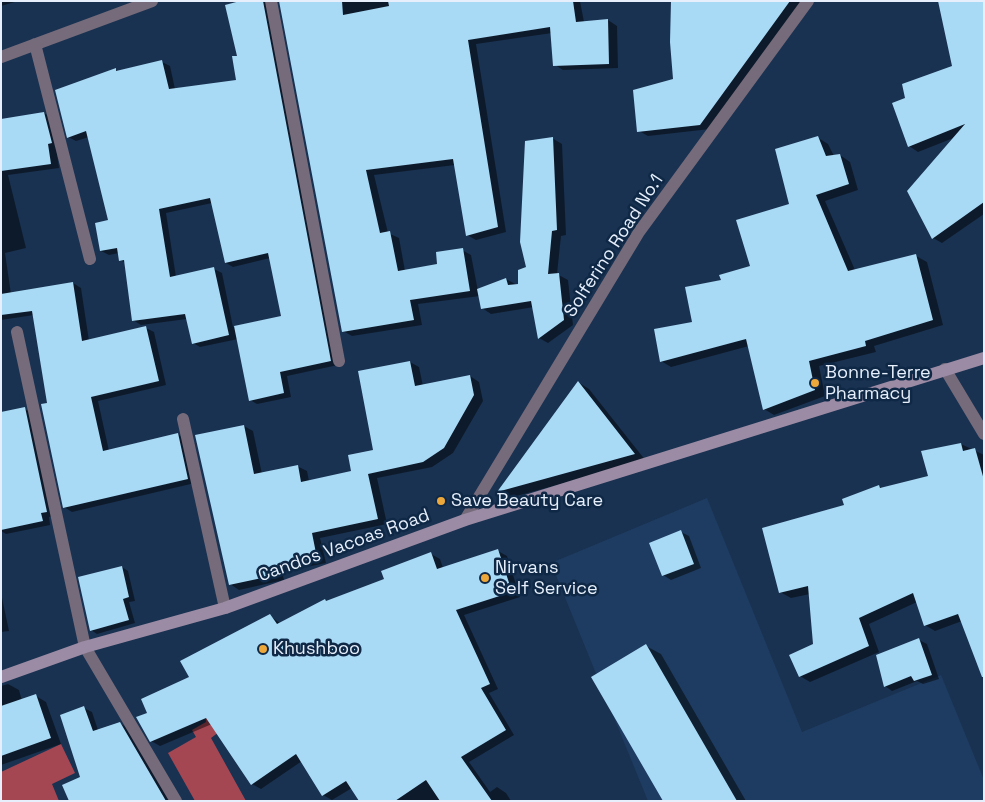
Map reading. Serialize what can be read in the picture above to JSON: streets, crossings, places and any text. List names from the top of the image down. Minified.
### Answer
{"streets":{"main road":["Candos Vacoas Road"],"street":["Solferino Road No.1"]},"crossings":[["Solferino Road No.1","Candos Vacoas Road"]],"places":["Bonne-Terre Pharmacy","Save Beauty Care","Nirvans Self Service","Khushboo"]}
